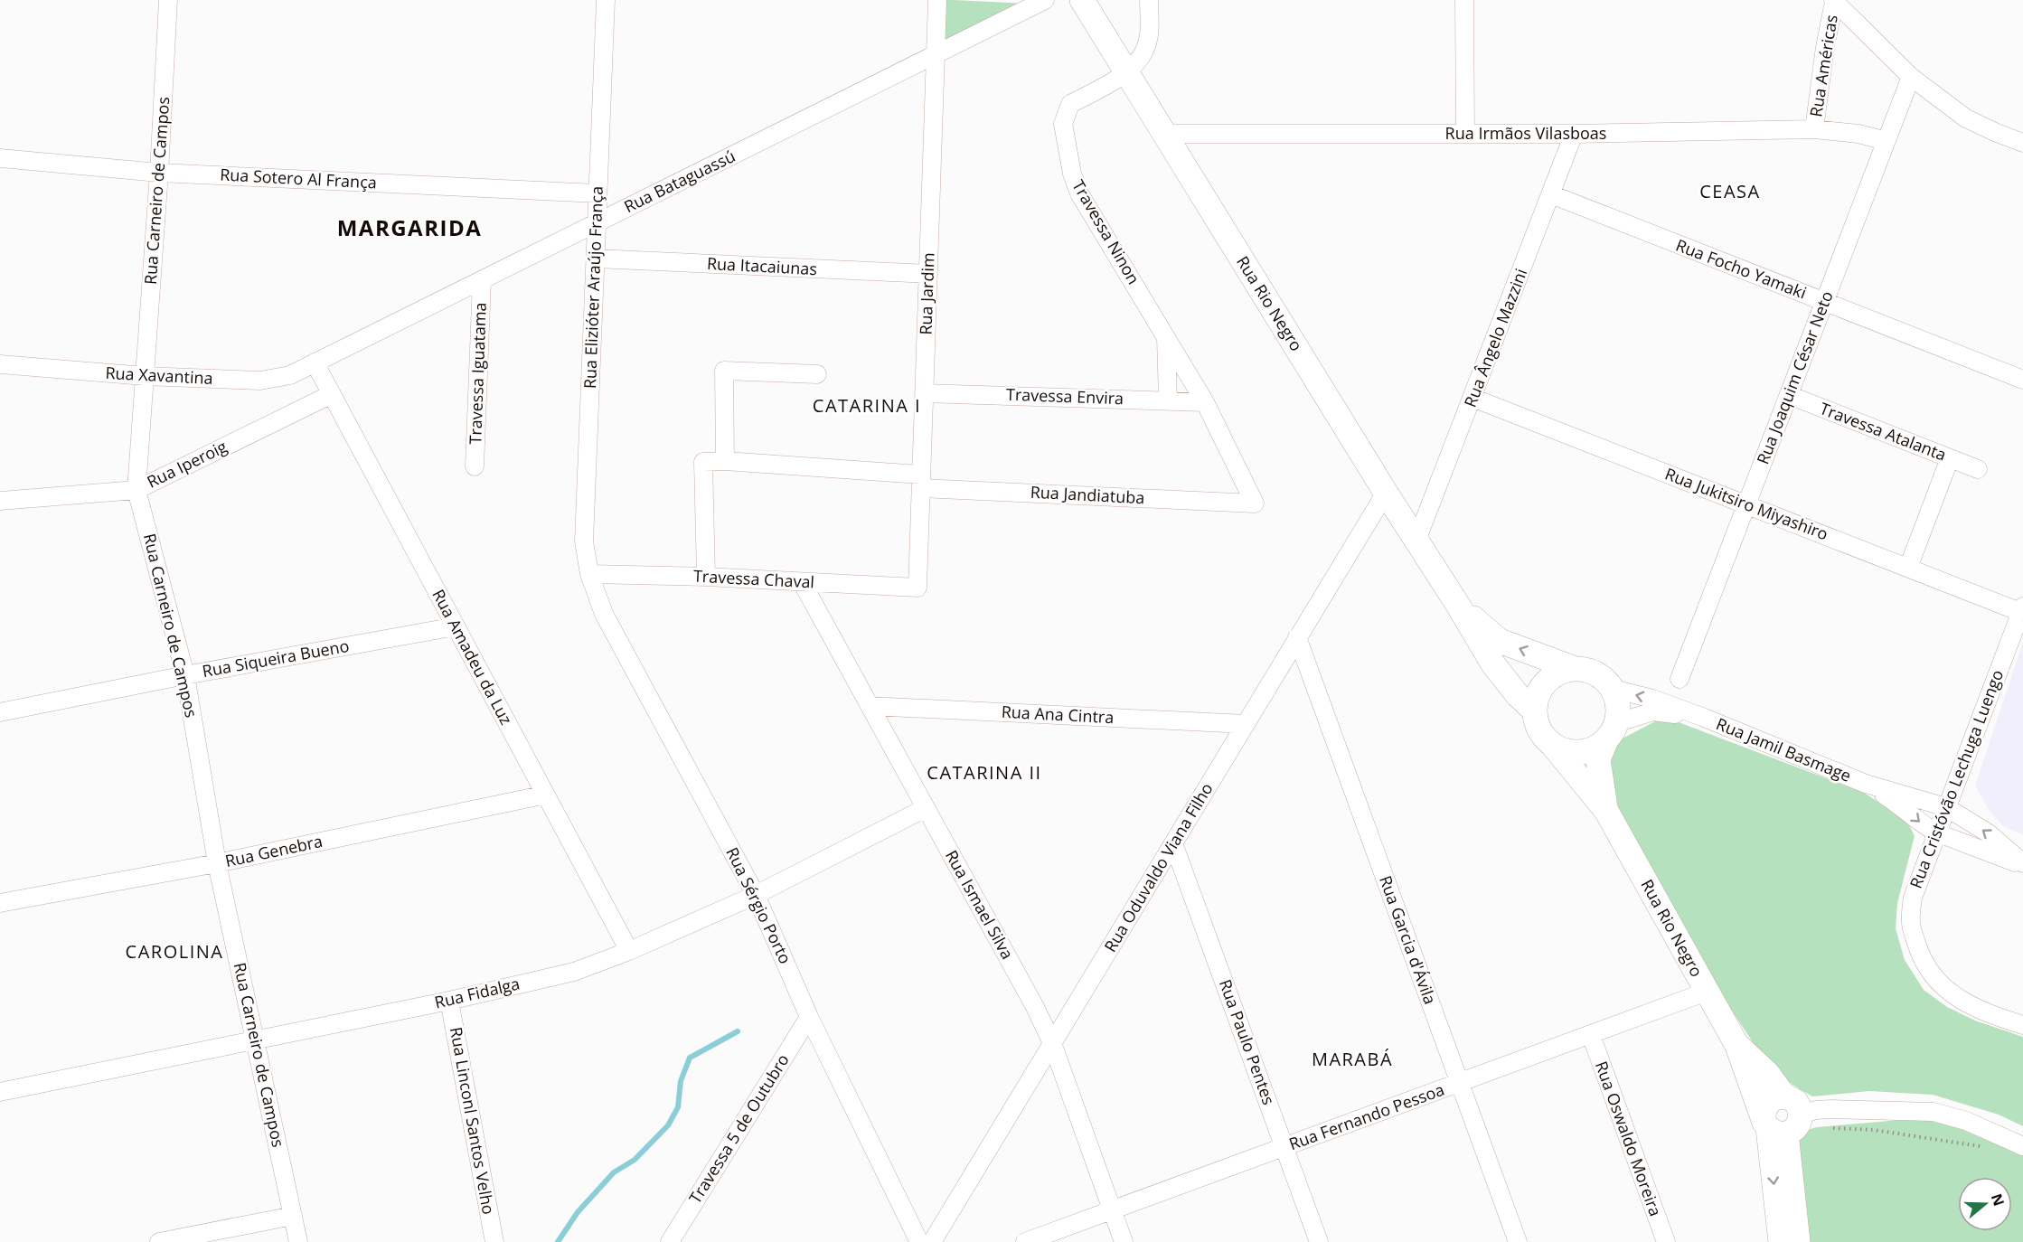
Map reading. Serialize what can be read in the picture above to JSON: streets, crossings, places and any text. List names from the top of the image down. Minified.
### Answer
{"streets":{"main road":["Rua Rio Negro"],"street":["Rua Américas","Rua Irmãos Vilasboas","Rua Sotero Al França","Rua Bataguassú","Rua Carneiro de Campos","Travessa Ninon","Rua Itacaiunas","Rua Focho Yamaki","Rua Elizióter Araújo França","Rua Jardim","Rua Ângelo Mazzini","Travessa Iguatama","Rua Xavantina","Rua Joaquim César Neto","Travessa Envira","Travessa Atalanta","Rua Iperoig","Rua Jandiatuba","Rua Jukitsiro Miyashiro","Travessa Chaval","Rua Amadeu da Luz","Rua Siqueira Bueno","Rua Ana Cintra","Rua Jamil Basmage","Rua Cristóvão Lechuga Luengo","Rua Genebra","Rua Oduvaldo Viana Filho","Rua Ismael Silva","Rua Sérgio Porto","Rua Garcia d'Ávila","Rua Fidalga","Rua Paulo Pentes","Rua Fernando Pessoa","Rua Linconl Santos Velho","Travessa 5 de Outubro","Rua Oswaldo Moreira"]},"crossings":[["Rua Américas","Rua Irmãos Vilasboas"],["Rua Irmãos Vilasboas","Rua Rio Negro"],["Rua Irmãos Vilasboas","Rua Ângelo Mazzini"],["Rua Irmãos Vilasboas","Rua Joaquim César Neto"],["Rua Sotero Al França","Rua Carneiro de Campos"],["Rua Sotero Al França","Rua Elizióter Araújo França"],["Rua Bataguassú","Rua Elizióter Araújo França"],["Rua Bataguassú","Rua Jardim"],["Rua Bataguassú","Travessa Iguatama"],["Rua Bataguassú","Rua Xavantina"],["Rua Bataguassú","Rua Amadeu da Luz"],["Rua Carneiro de Campos","Rua Xavantina"],["Rua Carneiro de Campos","Rua Iperoig"],["Rua Carneiro de Campos","Rua Siqueira Bueno"],["Rua Carneiro de Campos","Rua Genebra"],["Rua Carneiro de Campos","Rua Fidalga"],["Travessa Ninon","Rua Rio Negro"],["Travessa Ninon","Travessa Envira"],["Travessa Ninon","Rua Jandiatuba"],["Rua Itacaiunas","Rua Elizióter Araújo França"],["Rua Itacaiunas","Rua Jardim"],["Rua Focho Yamaki","Rua Ângelo Mazzini"],["Rua Focho Yamaki","Rua Joaquim César Neto"],["Rua Elizióter Araújo França","Travessa Chaval"],["Rua Elizióter Araújo França","Rua Sérgio Porto"],["Rua Jardim","Travessa Envira"],["Rua Jardim","Rua Jandiatuba"],["Rua Jardim","Travessa Chaval"],["Rua Rio Negro","Rua Ângelo Mazzini"],["Rua Rio Negro","Rua Jamil Basmage"],["Rua Rio Negro","Rua Oduvaldo Viana Filho"],["Rua Rio Negro","Rua Fernando Pessoa"],["Rua Ângelo Mazzini","Rua Jukitsiro Miyashiro"],["Rua Xavantina","Rua Amadeu da Luz"],["Rua Joaquim César Neto","Travessa Atalanta"],["Rua Joaquim César Neto","Rua Jukitsiro Miyashiro"],["Rua Iperoig","Rua Amadeu da Luz"],["Rua Jandiatuba","Travessa Chaval"],["Rua Jukitsiro Miyashiro","Rua Cristóvão Lechuga Luengo"],["Travessa Chaval","Rua Ismael Silva"],["Travessa Chaval","Rua Sérgio Porto"],["Rua Amadeu da Luz","Rua Siqueira Bueno"],["Rua Amadeu da Luz","Rua Genebra"],["Rua Amadeu da Luz","Rua Fidalga"],["Rua Ana Cintra","Rua Oduvaldo Viana Filho"],["Rua Ana Cintra","Rua Ismael Silva"],["Rua Jamil Basmage","Rua Cristóvão Lechuga Luengo"],["Rua Oduvaldo Viana Filho","Rua Ismael Silva"],["Rua Oduvaldo Viana Filho","Rua Garcia d'Ávila"],["Rua Oduvaldo Viana Filho","Rua Paulo Pentes"],["Rua Ismael Silva","Rua Fidalga"],["Rua Ismael Silva","Rua Fernando Pessoa"],["Rua Sérgio Porto","Rua Fidalga"],["Rua Sérgio Porto","Travessa 5 de Outubro"],["Rua Garcia d'Ávila","Rua Fernando Pessoa"],["Rua Fidalga","Rua Linconl Santos Velho"],["Rua Paulo Pentes","Rua Fernando Pessoa"],["Rua Fernando Pessoa","Rua Oswaldo Moreira"]],"districts":["CEASA","MARGARIDA","CATARINA I","CATARINA II","CAROLINA","MARABÁ"],"north":"right"}
